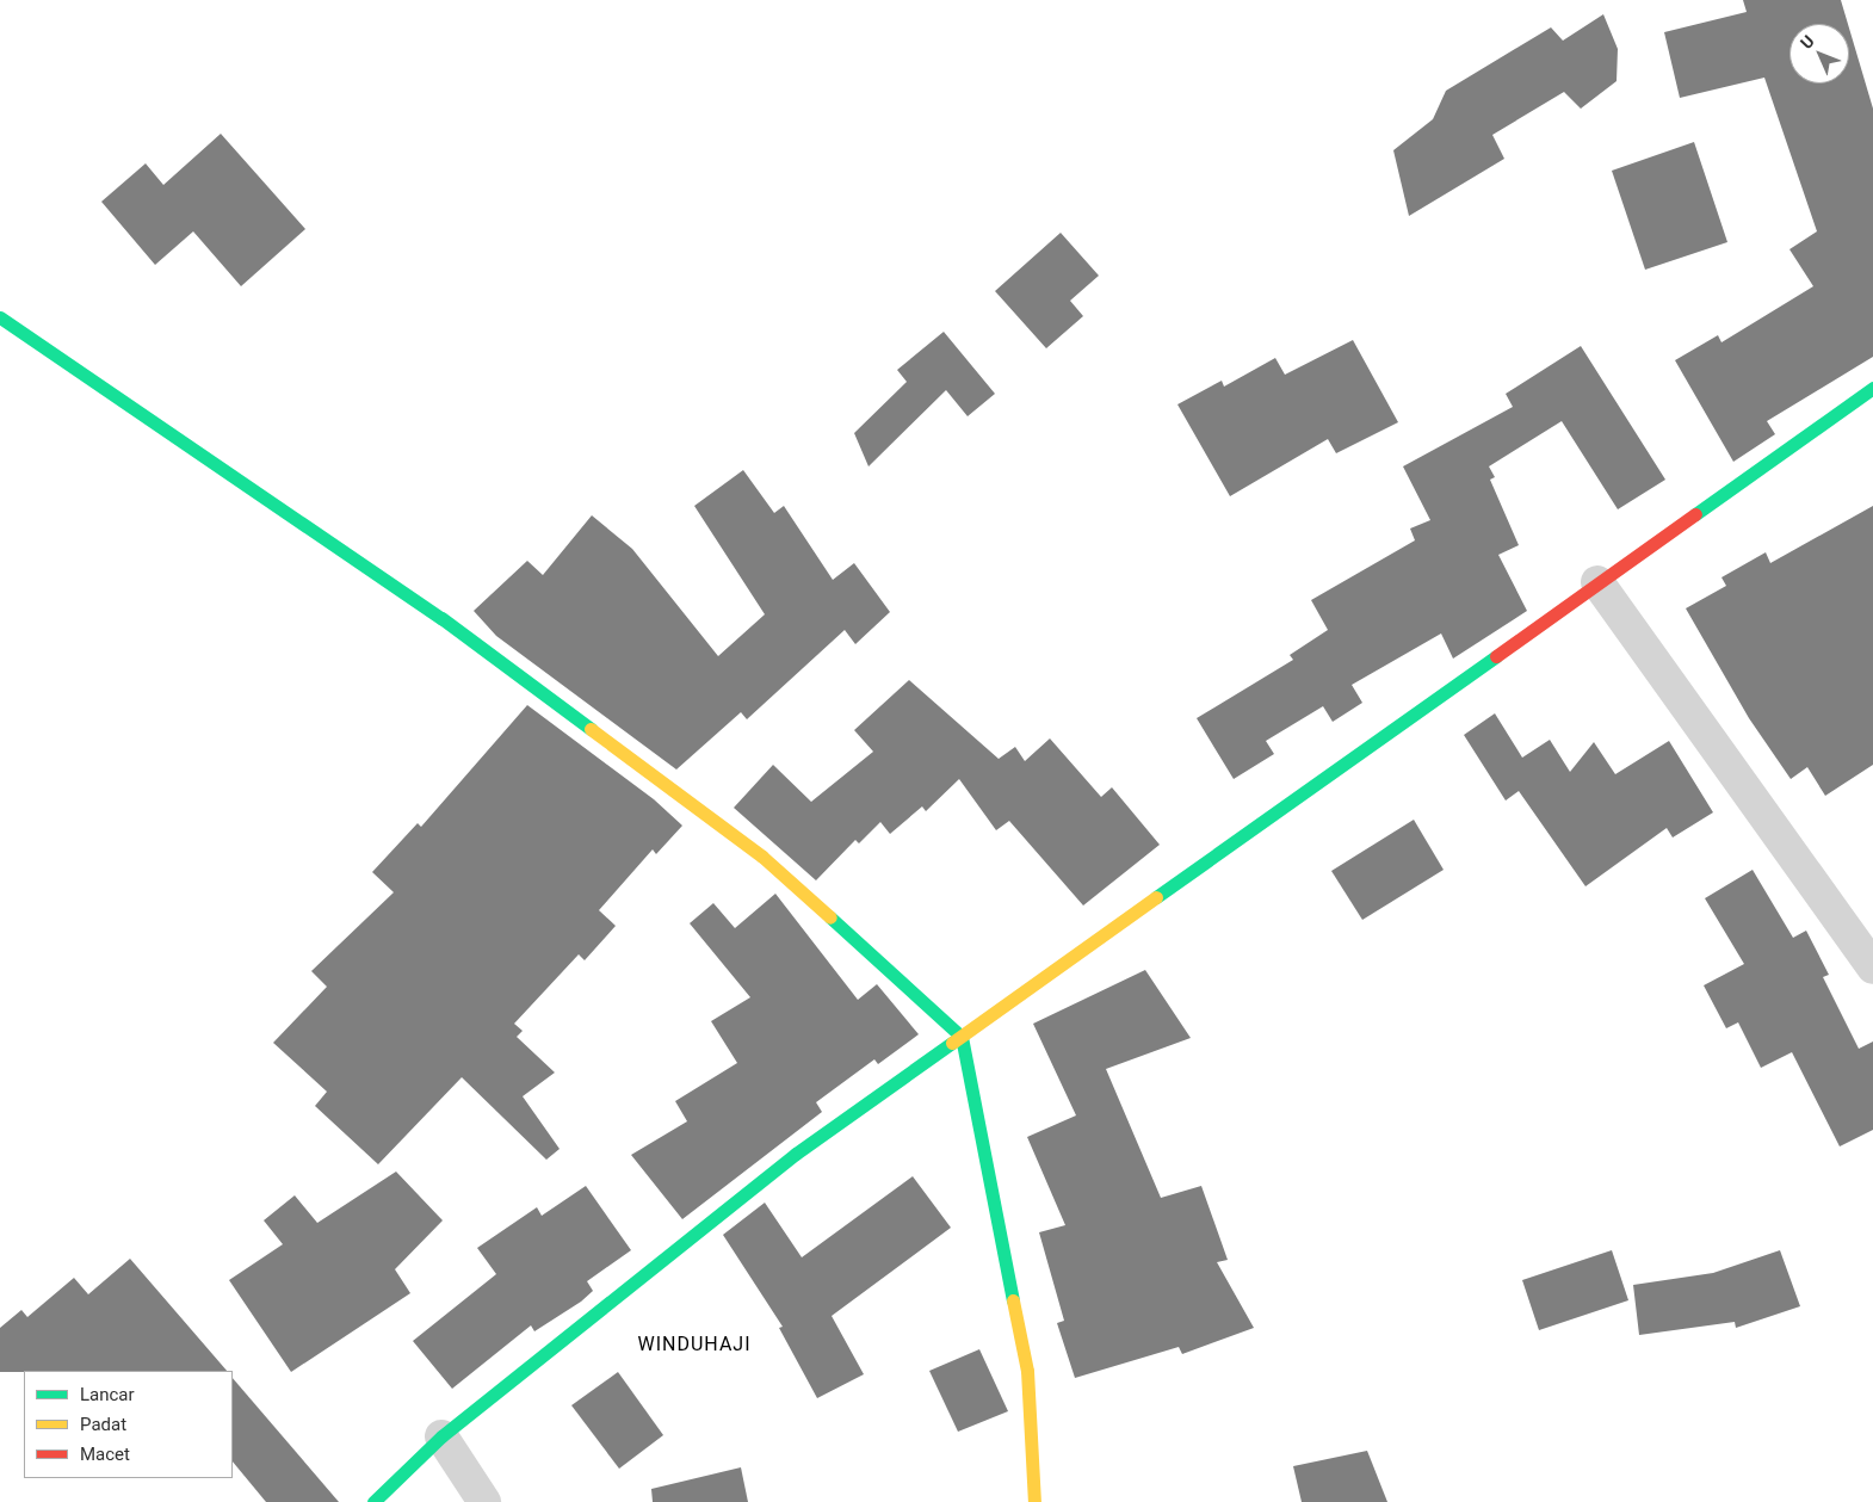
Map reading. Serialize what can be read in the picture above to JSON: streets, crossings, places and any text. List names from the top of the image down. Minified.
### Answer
{"districts":["WINDUHAJI"],"legend":["Lancar","Padat","Macet"],"north":"top left"}
